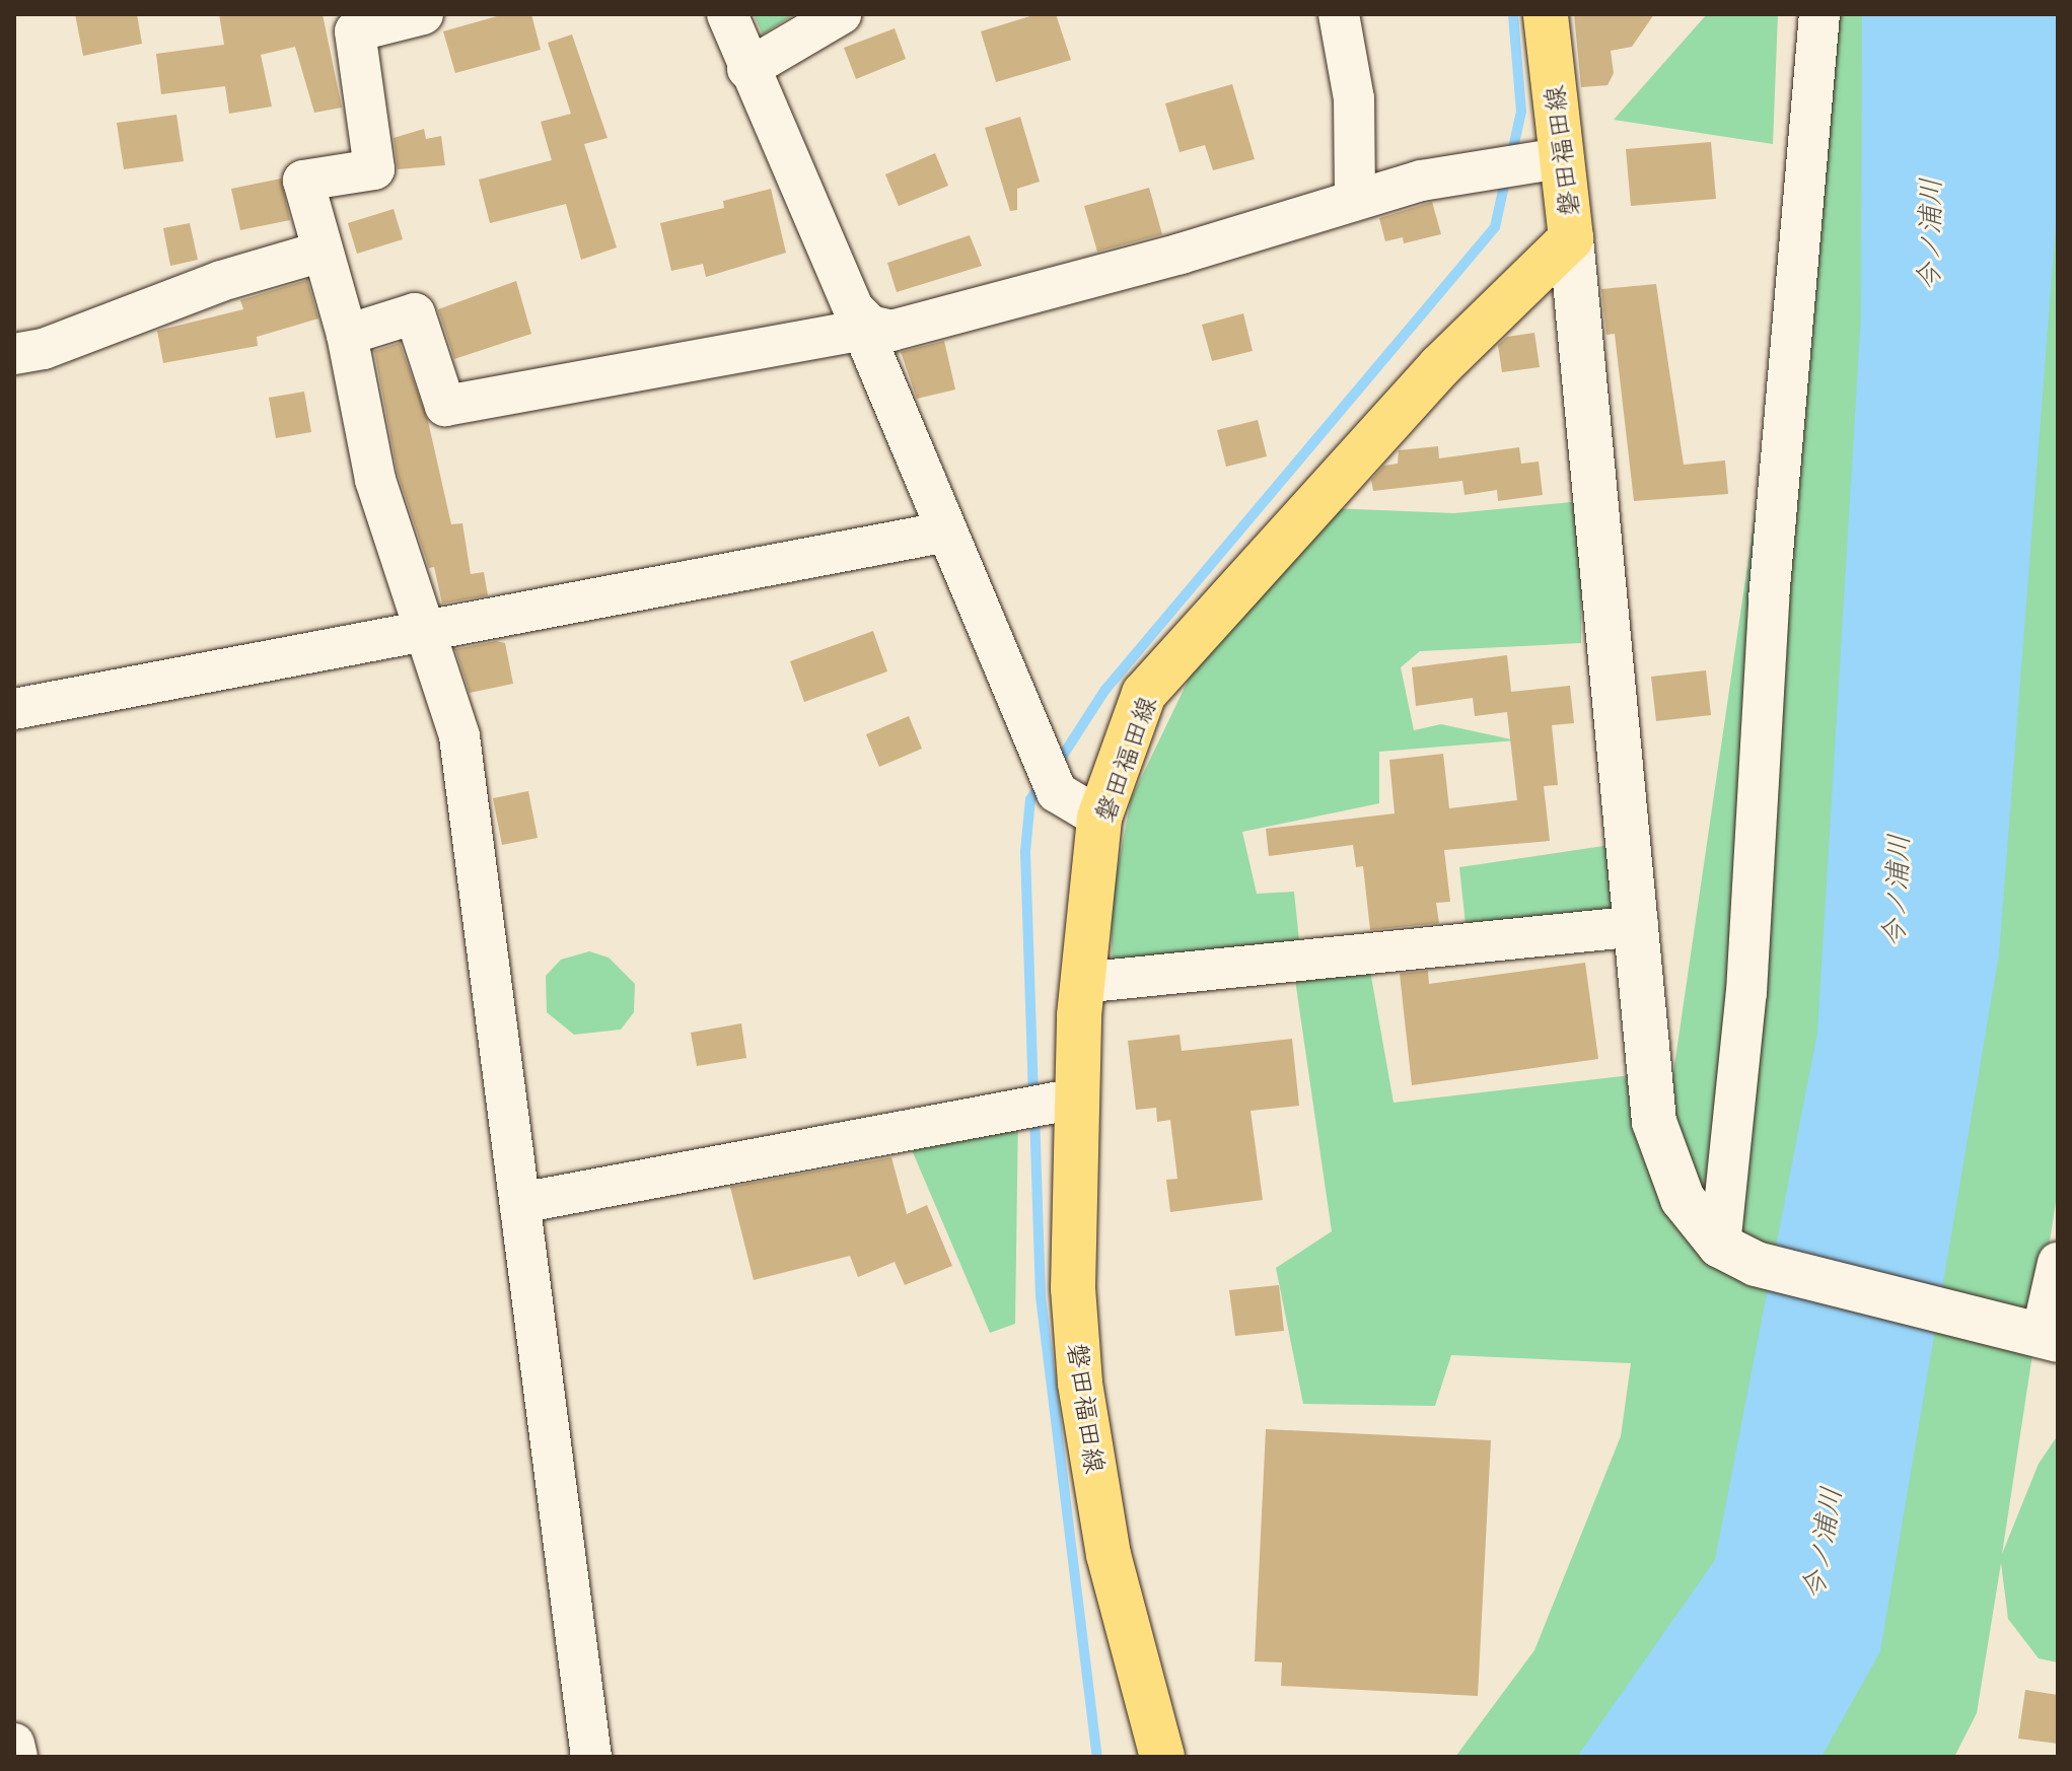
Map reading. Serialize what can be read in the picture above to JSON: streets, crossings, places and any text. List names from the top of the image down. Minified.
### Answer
{"streets":{"main road":["磐田福田線"]},"water":["今ノ浦川"]}
